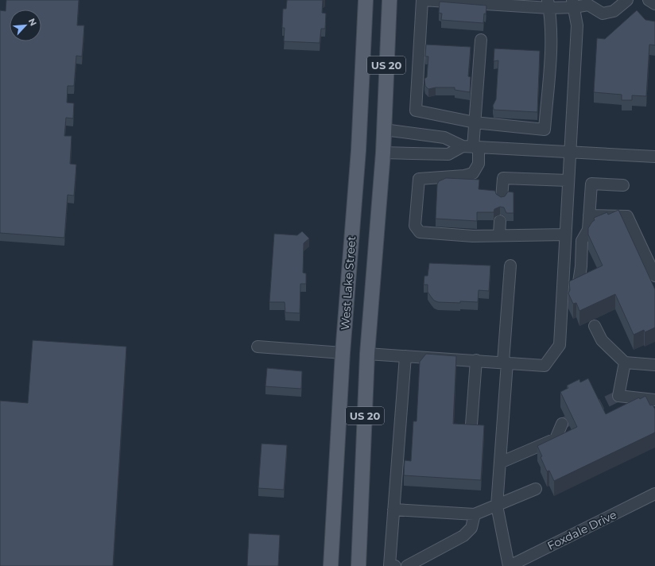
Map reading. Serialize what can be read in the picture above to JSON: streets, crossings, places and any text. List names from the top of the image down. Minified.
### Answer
{"streets":{"main road":["US 20","West Lake Street"],"street":["Foxdale Drive"]},"north":"top right"}
